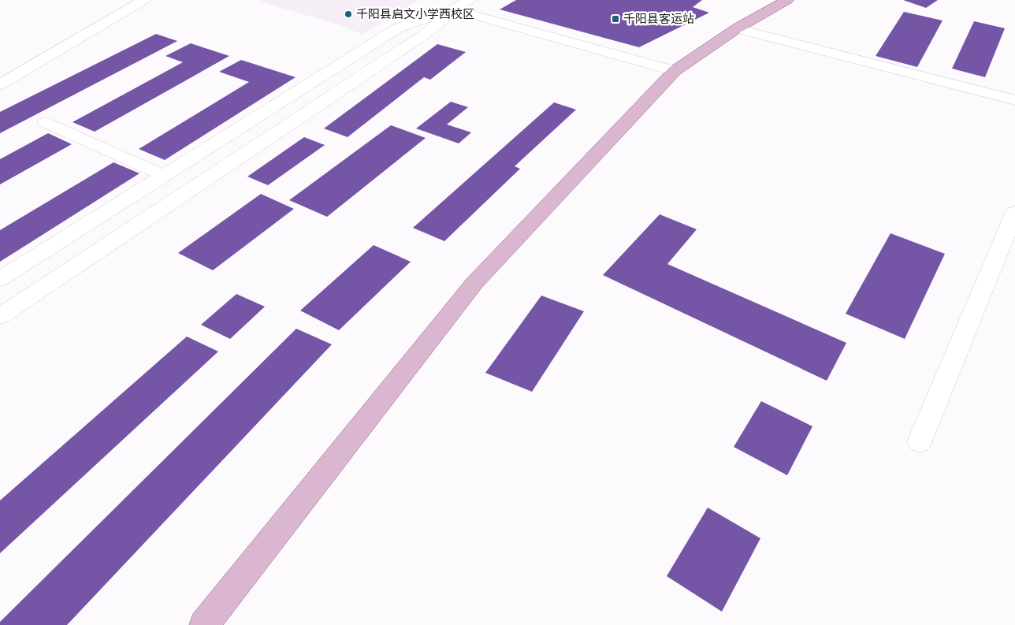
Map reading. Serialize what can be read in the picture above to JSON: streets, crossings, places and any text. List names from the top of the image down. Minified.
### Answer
{"places":{"other":["千阳县启文小学西校区"],"transit":["千阳县客运站"]}}
